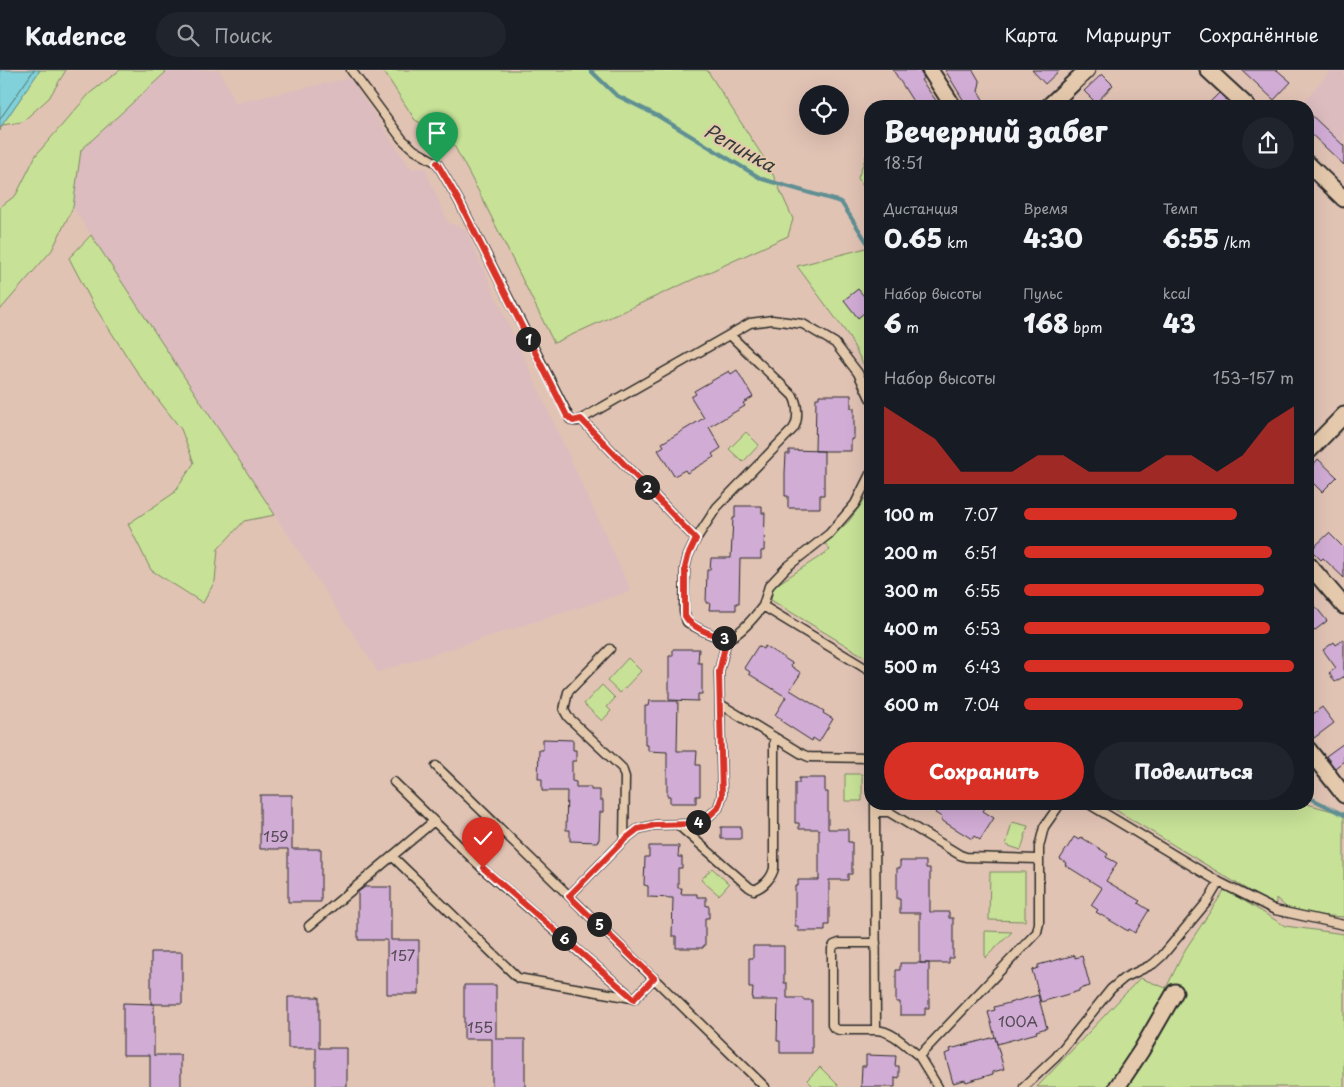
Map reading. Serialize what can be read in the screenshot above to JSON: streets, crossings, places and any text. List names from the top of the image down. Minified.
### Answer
{"water":["Репинка"],"house_numbers":["159","157","100А","155"],"page":{"header":"Kadence","search":"Поиск","nav":["Карта","Маршрут","Сохранённые"],"heading":["Вечерний забег","18:51"],"stats":[["Дистанция","0.65 km"],["Время","4:30"],["Темп","6:55 /km"],["Набор высоты","6 m"],["Пульс","168 bpm"],["kcal","43"]],"pins":["1","2","3","4","5","6"],"chart":["Набор высоты","153–157 m"],"list":[{"name":"100 m","note":"7:07"},{"name":"200 m","note":"6:51"},{"name":"300 m","note":"6:55"},{"name":"400 m","note":"6:53"},{"name":"500 m","note":"6:43"},{"name":"600 m","note":"7:04"}],"buttons":["Сохранить","Поделиться"]}}
